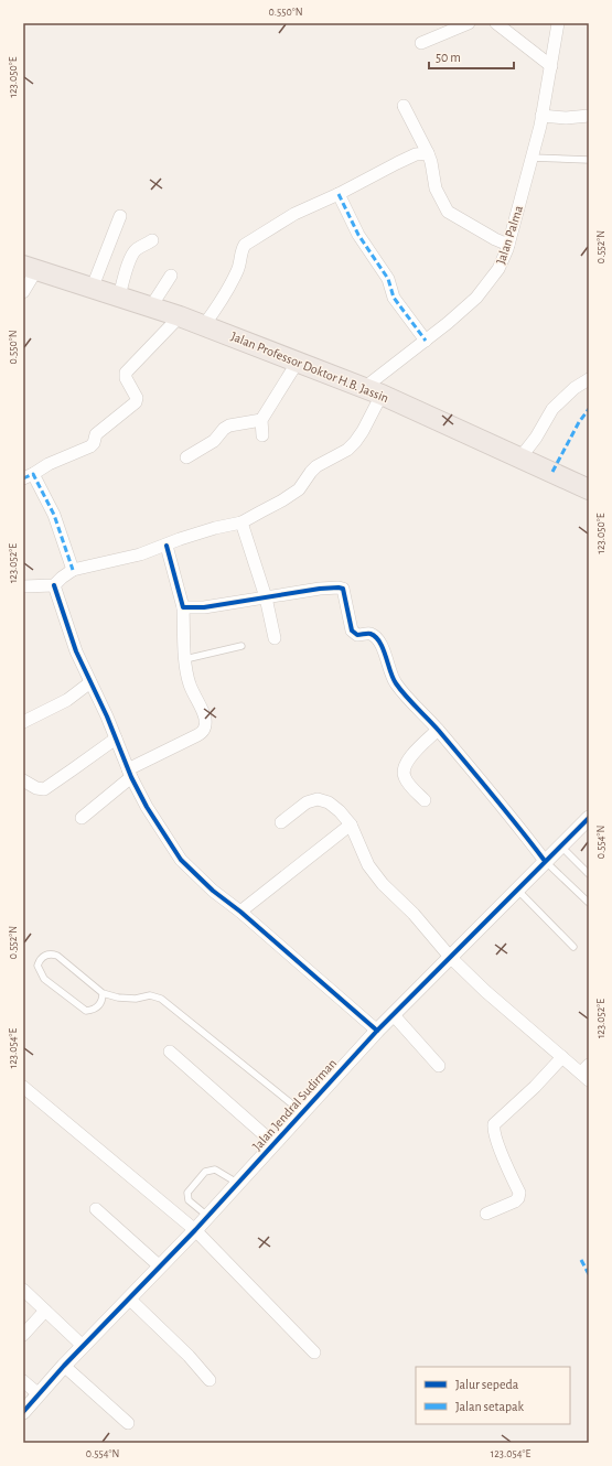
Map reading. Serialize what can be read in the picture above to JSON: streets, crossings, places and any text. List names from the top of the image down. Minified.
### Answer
{"streets":{"highway":["Jalan Professor Doktor H.B. Jassin"],"street":["Jalan Palma","Jalan Jendral Sudirman"]},"crossings":[["Jalan Palma","Jalan Professor Doktor H.B. Jassin"]],"legend":["Jalur sepeda","Jalan setapak"],"scale_bar":"50 m","coordinates":["0.550°N","123.050°E","0.552°N","123.052°E","0.554°N","123.054°E"]}
